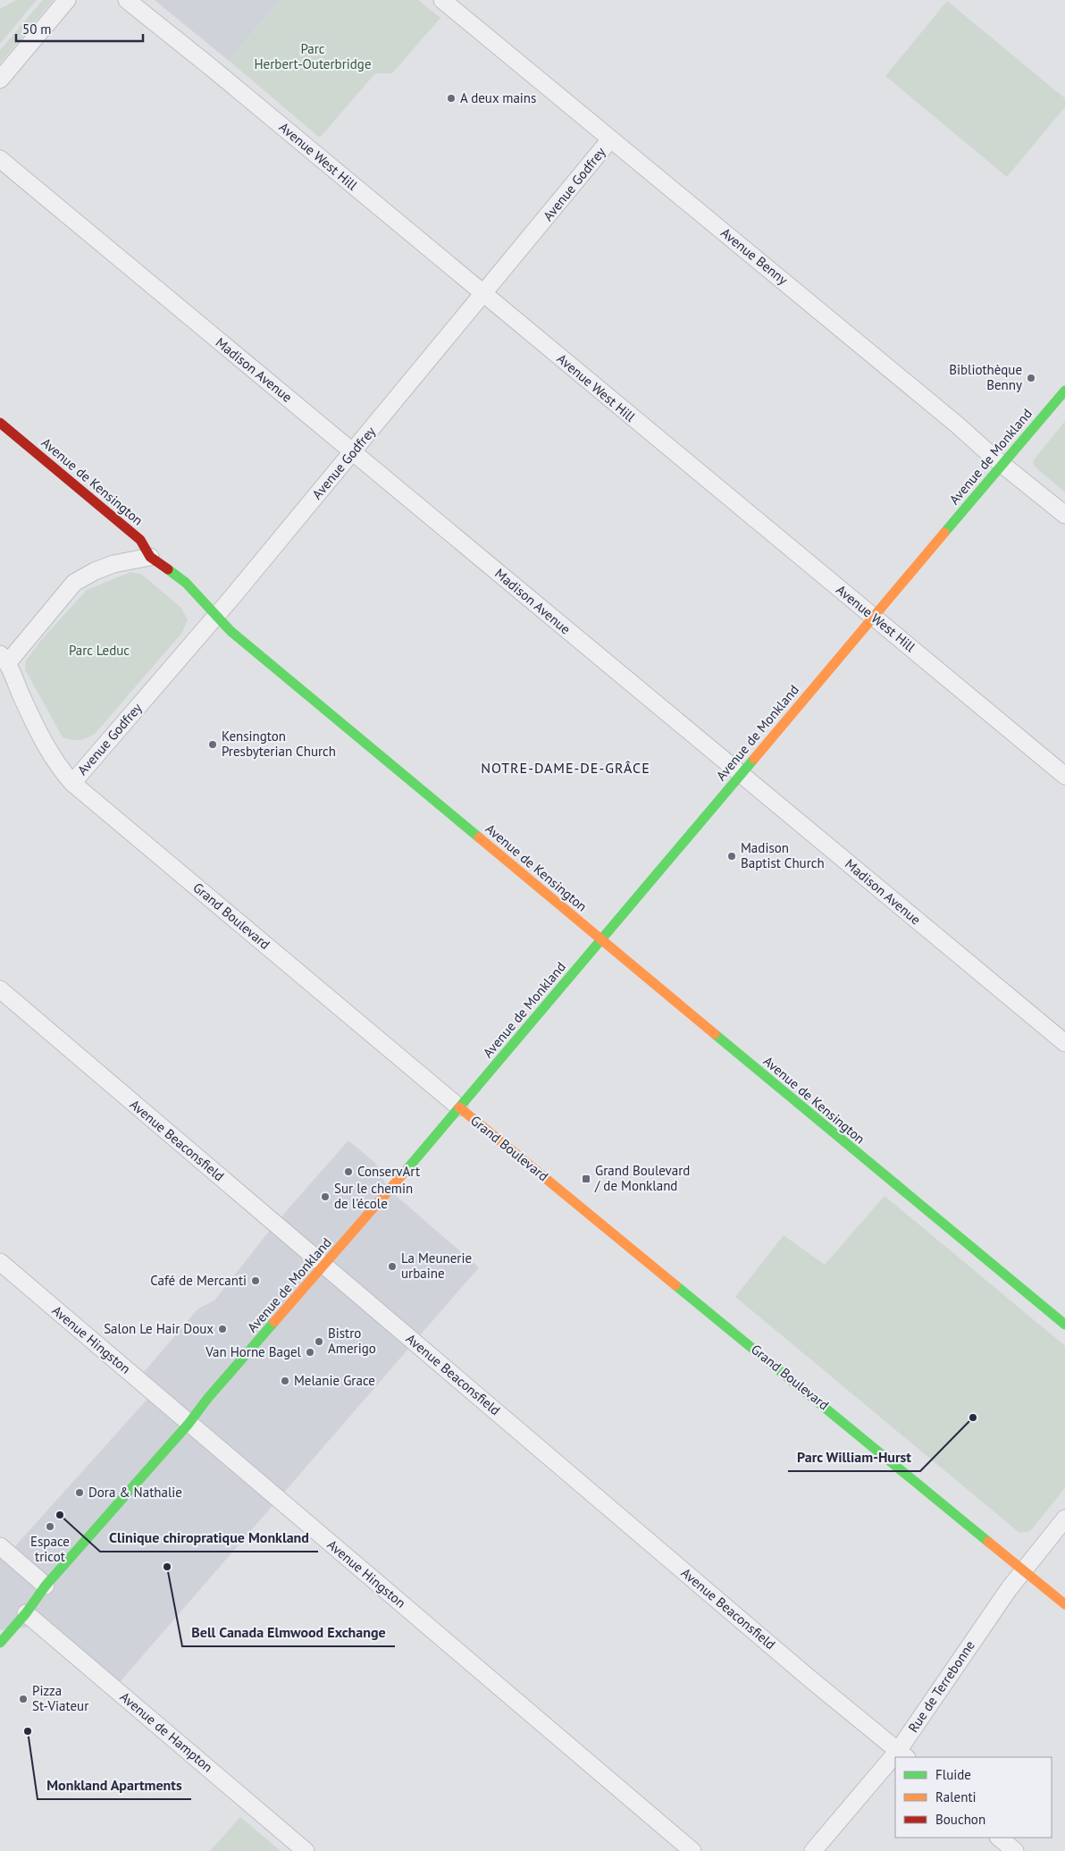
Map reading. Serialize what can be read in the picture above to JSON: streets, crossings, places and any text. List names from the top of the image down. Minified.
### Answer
{"streets":{"street":["Avenue West Hill","Avenue Godfrey","Avenue Benny","Madison Avenue","Avenue de Monkland","Avenue de Kensington","Grand Boulevard","Avenue Beaconsfield","Avenue Hingston","Rue de Terrebonne","Avenue de Hampton"]},"crossings":[["Avenue West Hill","Avenue Godfrey"],["Avenue West Hill","Avenue de Monkland"],["Avenue Godfrey","Avenue Benny"],["Avenue Godfrey","Madison Avenue"],["Avenue Godfrey","Avenue de Kensington"],["Avenue Godfrey","Grand Boulevard"],["Avenue Benny","Avenue de Monkland"],["Madison Avenue","Avenue de Monkland"],["Avenue de Monkland","Avenue de Kensington"],["Avenue de Monkland","Grand Boulevard"],["Avenue de Monkland","Avenue Beaconsfield"],["Avenue de Monkland","Avenue Hingston"],["Avenue de Monkland","Avenue de Hampton"],["Grand Boulevard","Rue de Terrebonne"],["Avenue Beaconsfield","Rue de Terrebonne"]],"districts":["NOTRE-DAME-DE-GRÂCE"],"parks":["Parc Herbert-Outerbridge","Parc Leduc"],"places":{"other":["A deux mains","Bibliothèque Benny","Kensington Presbyterian Church","Madison Baptist Church","ConservArt","Sur le chemin de l'école","La Meunerie urbaine","Café de Mercanti","Salon Le Hair Doux","Bistro Amerigo","Van Horne Bagel","Melanie Grace","Parc William-Hurst","Dora & Nathalie","Clinique chiropratique Monkland","Espace tricot","Bell Canada Elmwood Exchange","Pizza St-Viateur","Monkland Apartments"],"transit":["Grand Boulevard / de Monkland"]},"legend":["Fluide","Ralenti","Bouchon"],"scale_bar":"50 m"}
